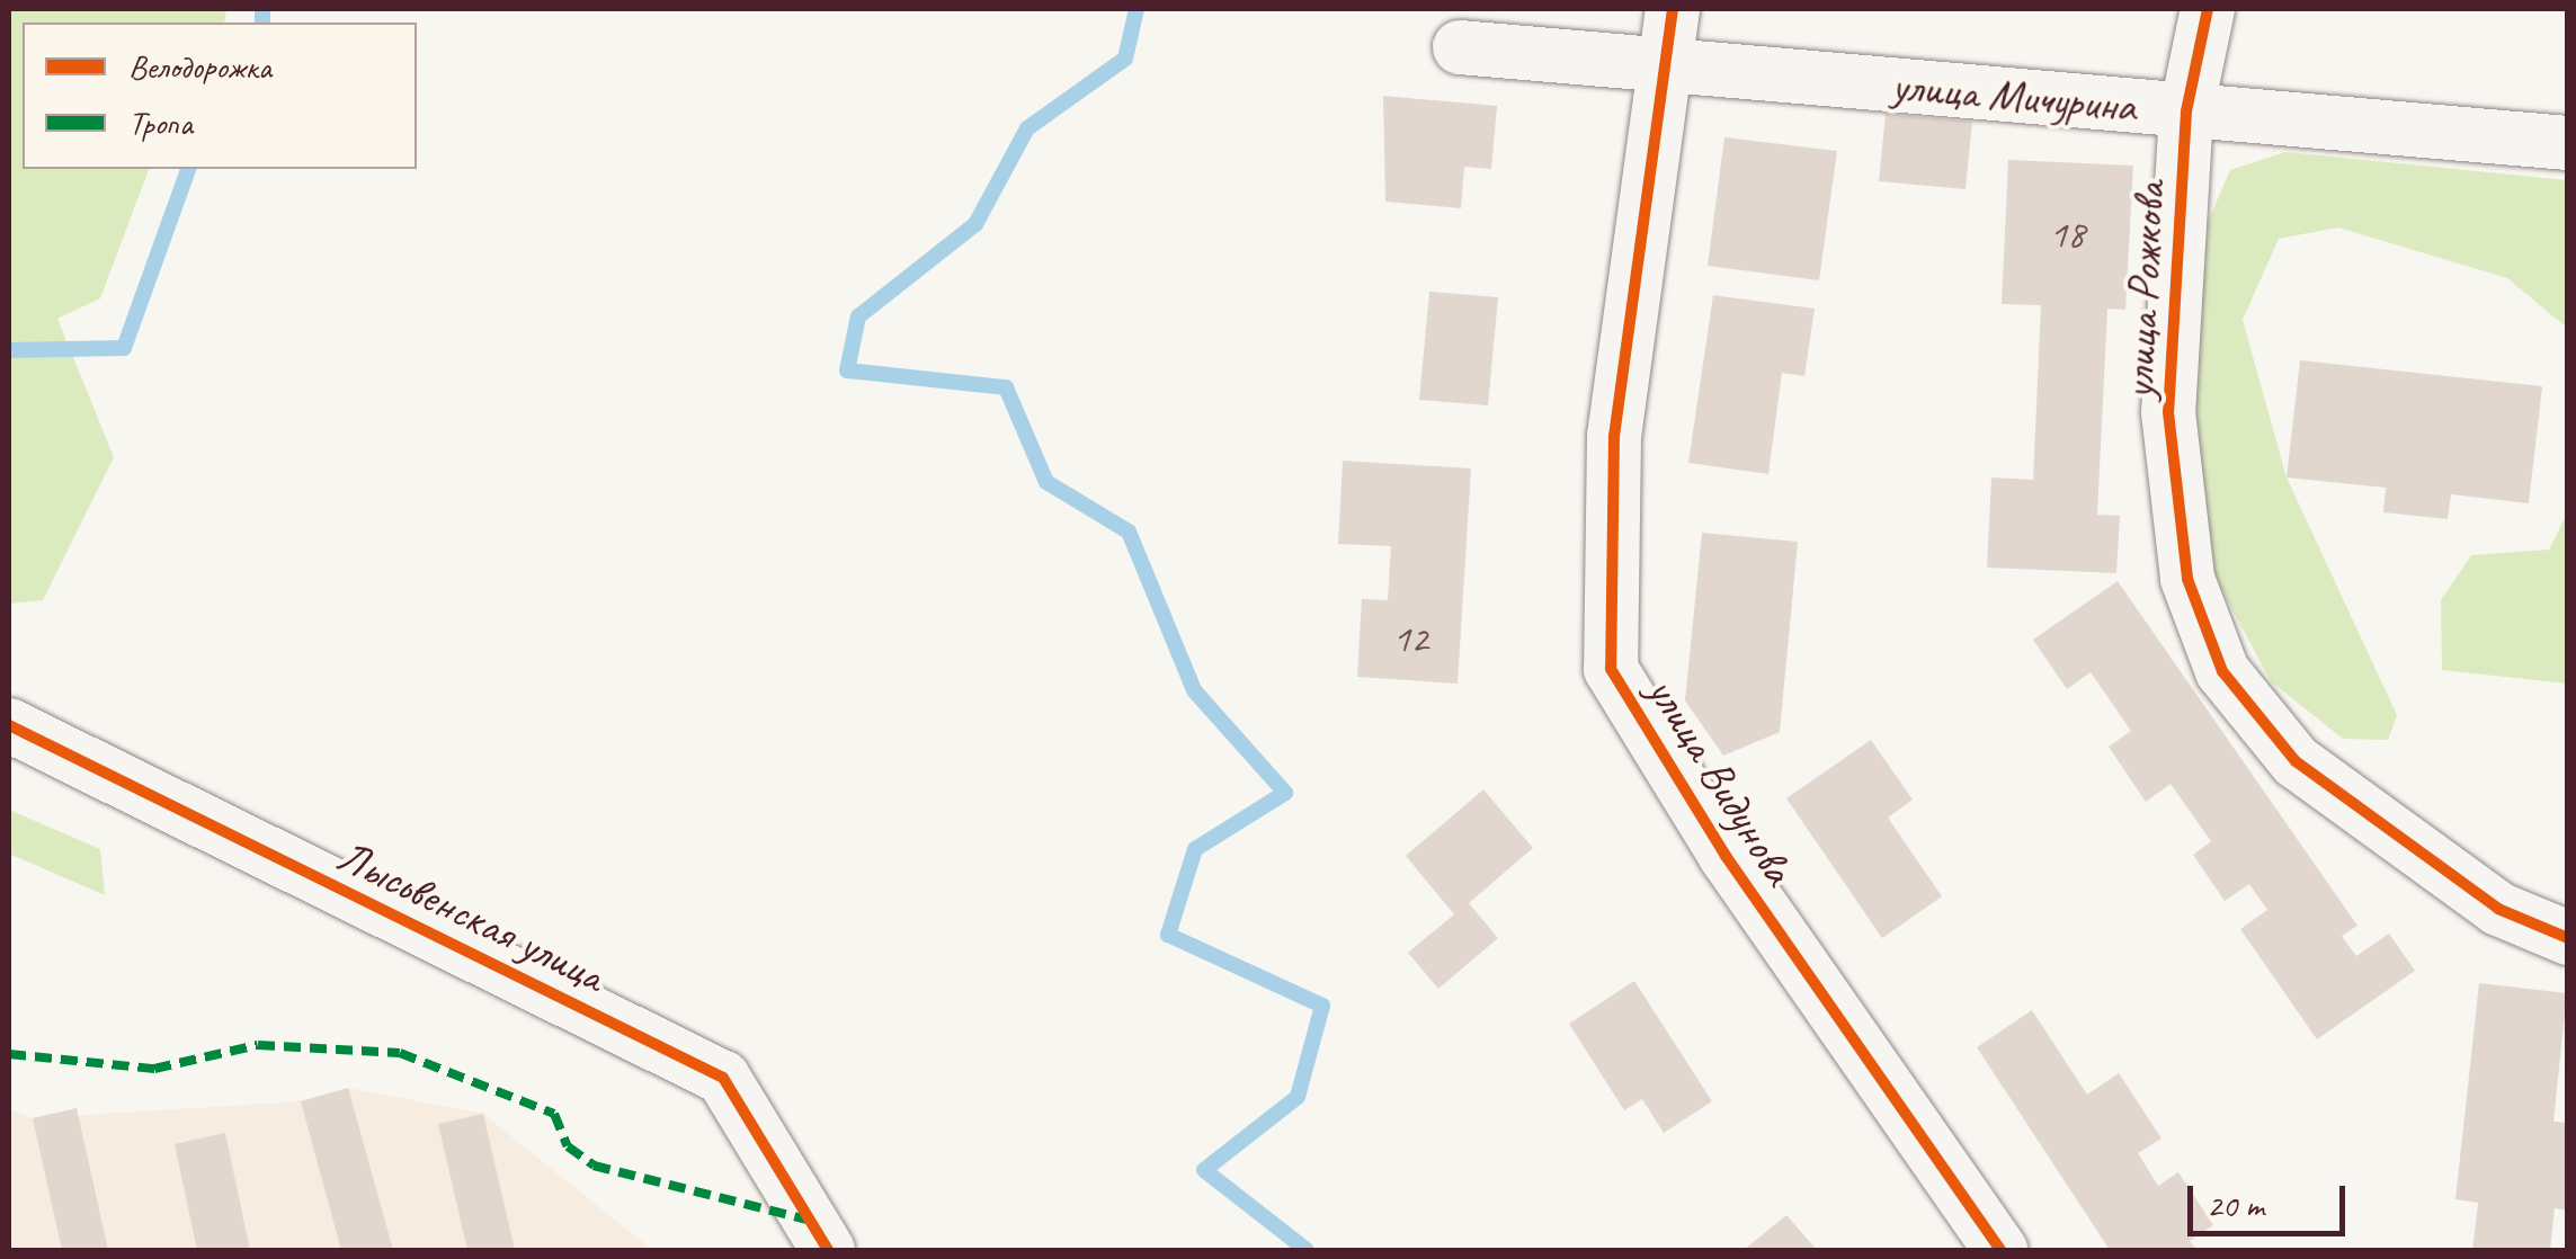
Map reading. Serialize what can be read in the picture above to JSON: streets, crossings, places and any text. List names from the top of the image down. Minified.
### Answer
{"streets":{"street":["улица Мичурина","улица Рожкова","улица Видунова","Лысьвенская улица"]},"crossings":[["улица Мичурина","улица Рожкова"],["улица Мичурина","улица Видунова"]],"house_numbers":["18","12"],"legend":["Велодорожка","Тропа"],"scale_bar":"20 m"}
